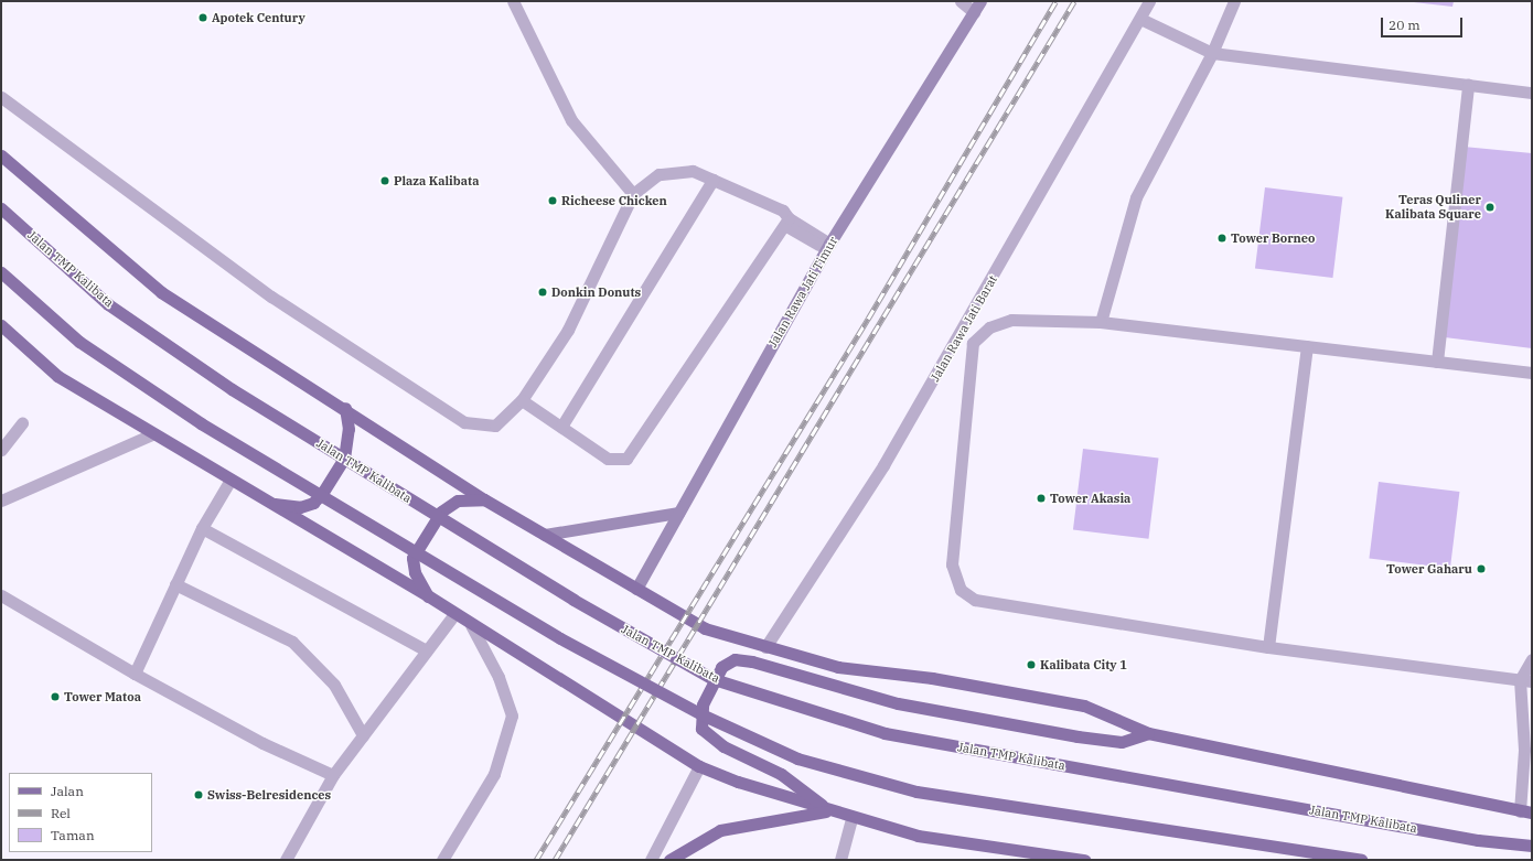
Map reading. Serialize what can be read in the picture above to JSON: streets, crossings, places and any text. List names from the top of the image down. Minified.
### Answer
{"streets":{"main road":["Jalan TMP Kalibata","Jalan Rawa Jati Timur"],"street":["Jalan Rawa Jati Barat"]},"places":["Apotek Century","Plaza Kalibata","Richeese Chicken","Teras Quliner Kalibata Square","Tower Borneo","Donkin Donuts","Tower Akasia","Tower Gaharu","Kalibata City 1","Tower Matoa","Swiss-Belresidences"],"legend":["Jalan","Rel","Taman"],"scale_bar":"20 m"}
